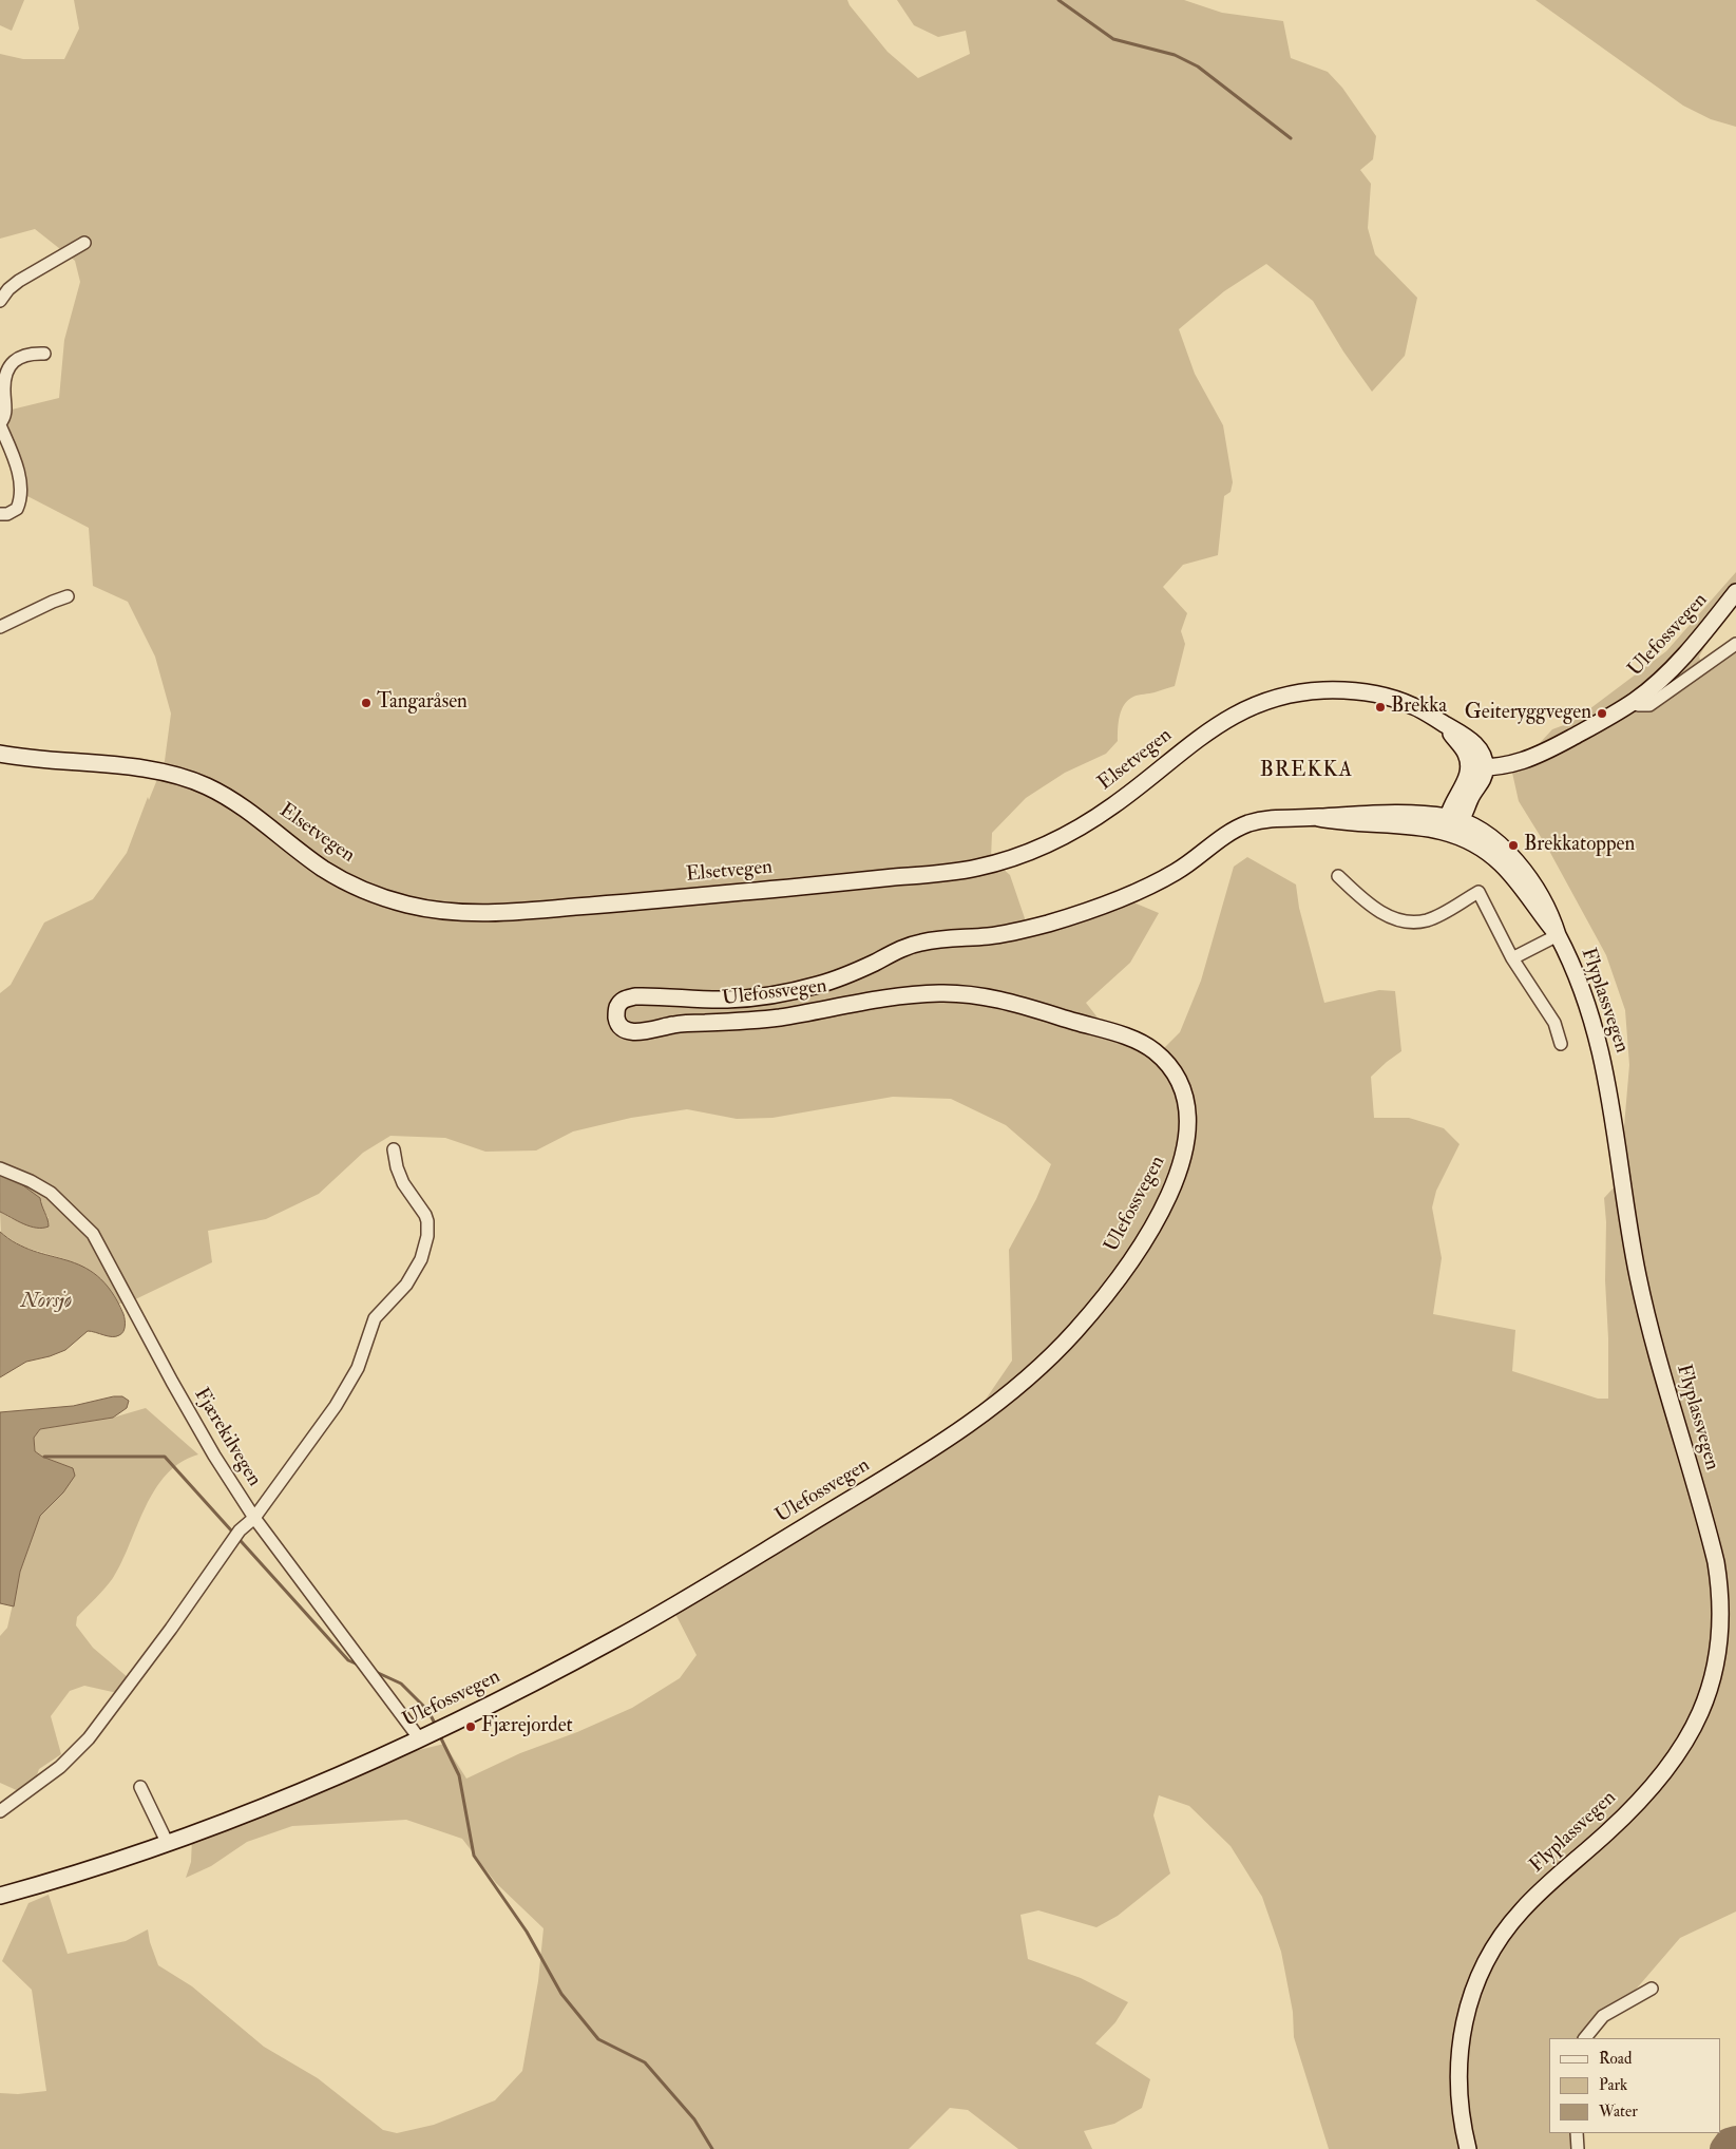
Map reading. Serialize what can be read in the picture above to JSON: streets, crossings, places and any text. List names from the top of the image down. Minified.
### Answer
{"streets":{"street":["Ulefossvegen","Elsetvegen","Flyplassvegen","Fjærekilvegen"]},"crossings":[["Ulefossvegen","Elsetvegen"],["Ulefossvegen","Flyplassvegen"],["Ulefossvegen","Fjærekilvegen"]],"districts":["BREKKA"],"water":["Norsjø"],"places":["Tangaråsen","Brekka","Geiteryggvegen","Brekkatoppen","Fjærejordet"],"legend":["Road","Park","Water"]}
